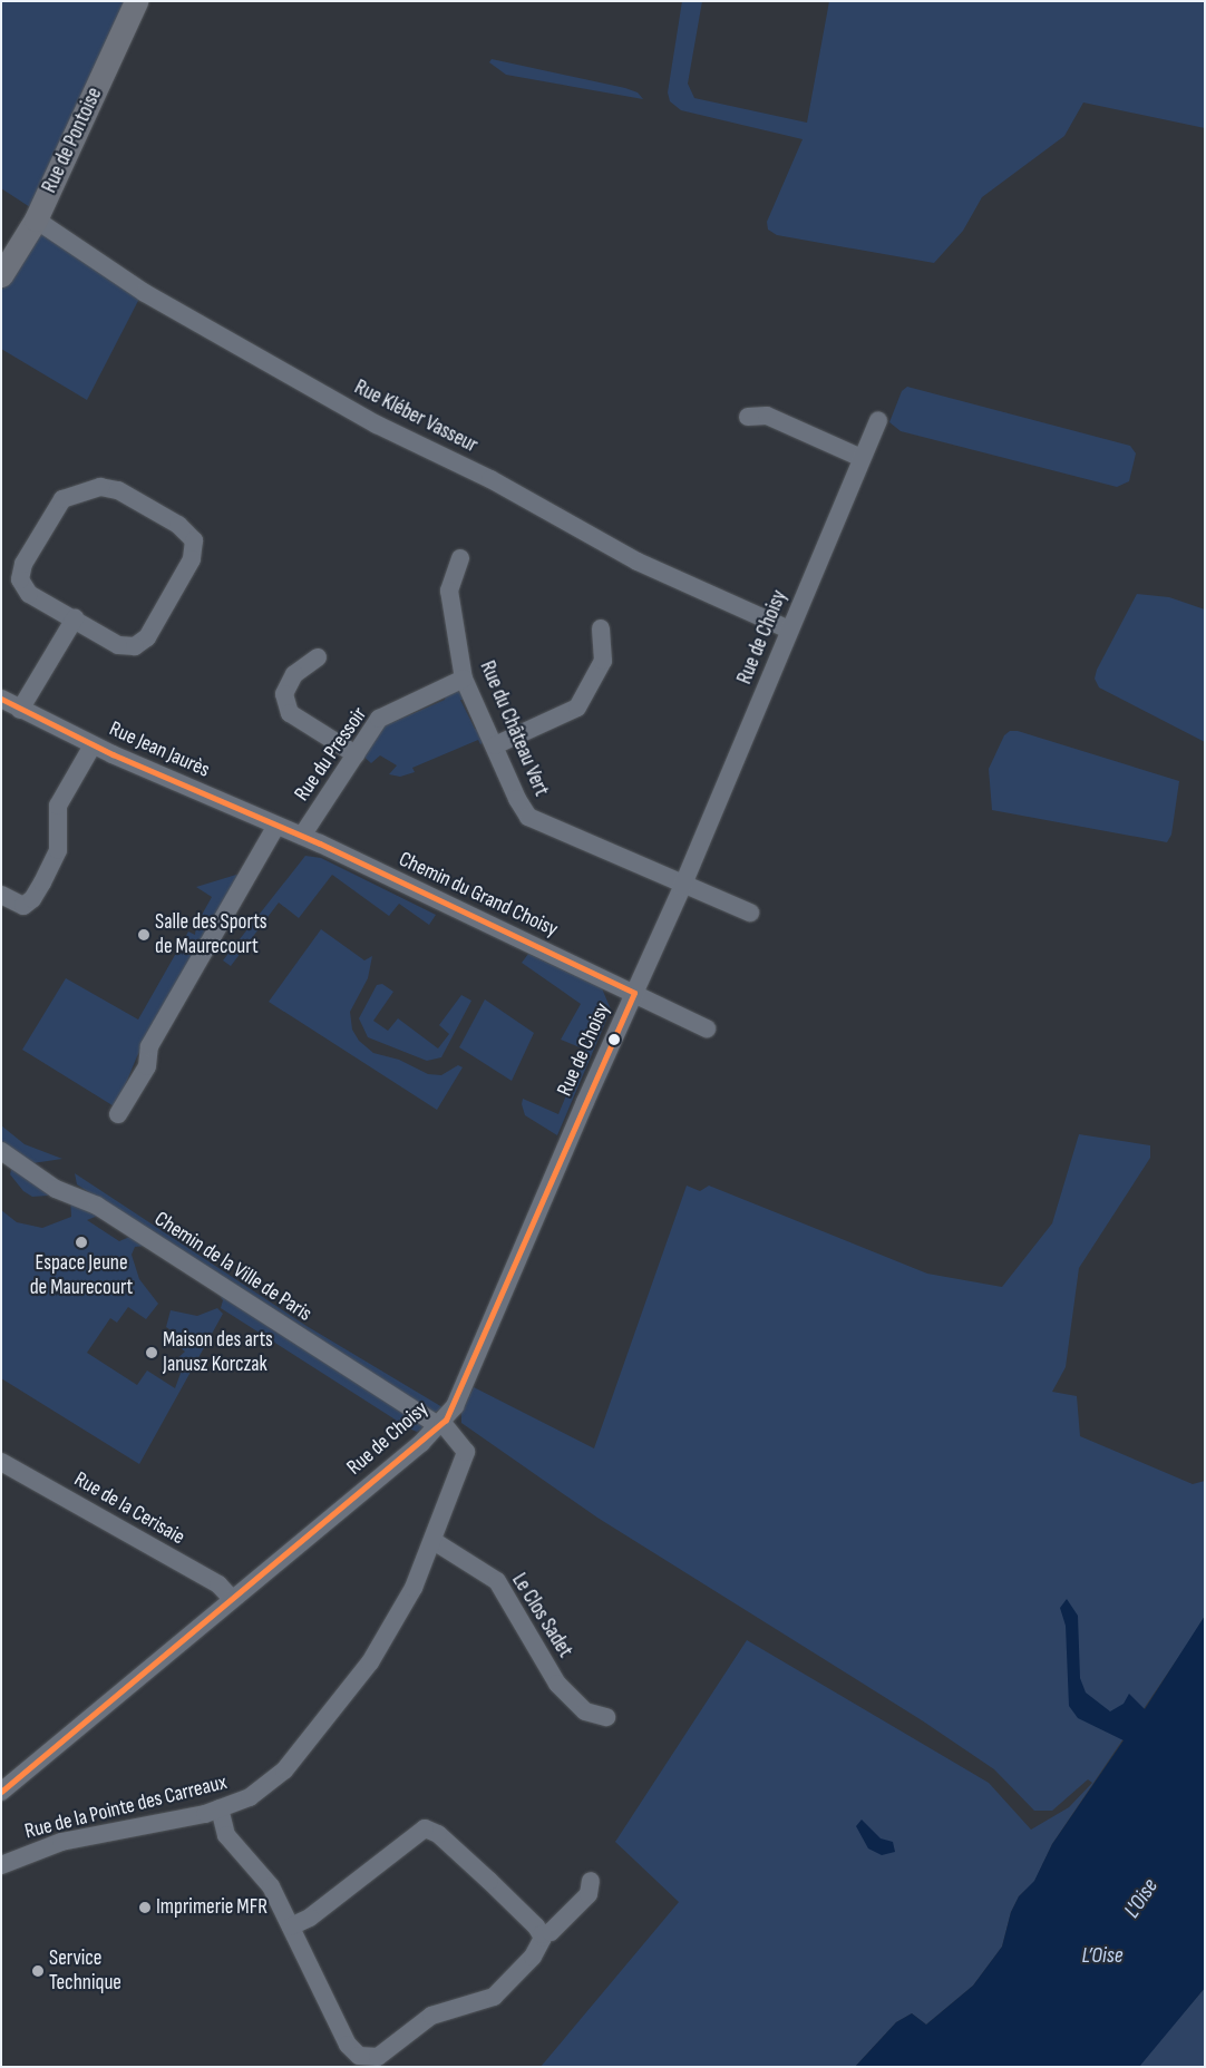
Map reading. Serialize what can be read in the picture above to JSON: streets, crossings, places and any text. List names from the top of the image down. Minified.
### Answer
{"streets":{"main road":["Rue de Pontoise"],"street":["Rue Kléber Vasseur","Rue de Choisy","Rue du Château Vert","Rue Jean Jaurès","Rue du Pressoir","Chemin du Grand Choisy","Chemin de la Ville de Paris","Rue de la Cerisaie","Le Clos Sadet","Rue de la Pointe des Carreaux"]},"crossings":[["Rue de Pontoise","Rue Kléber Vasseur"],["Rue Kléber Vasseur","Rue de Choisy"],["Rue de Choisy","Rue du Château Vert"],["Rue de Choisy","Chemin du Grand Choisy"],["Rue de Choisy","Chemin de la Ville de Paris"],["Rue de Choisy","Rue de la Cerisaie"],["Rue du Château Vert","Rue du Pressoir"],["Rue Jean Jaurès","Rue du Pressoir"],["Rue Jean Jaurès","Chemin du Grand Choisy"],["Rue du Pressoir","Chemin du Grand Choisy"],["Chemin de la Ville de Paris","Rue de la Pointe des Carreaux"],["Le Clos Sadet","Rue de la Pointe des Carreaux"]],"water":["L'Oise","L’Oise"],"places":["Salle des Sports de Maurecourt","Espace Jeune de Maurecourt","Maison des arts Janusz Korczak","Imprimerie MFR","Service Technique"]}
